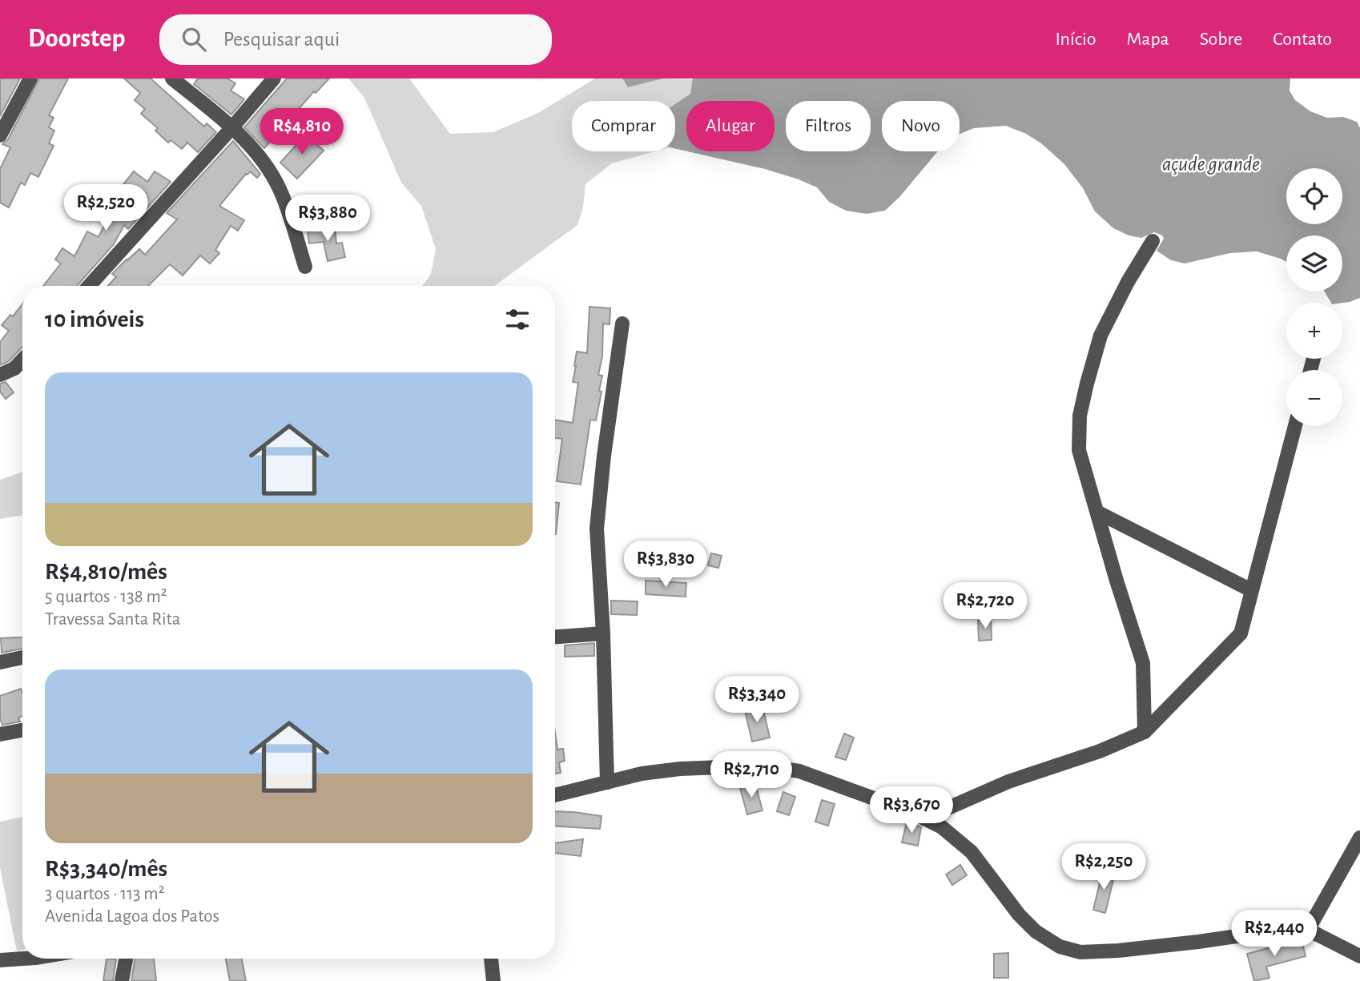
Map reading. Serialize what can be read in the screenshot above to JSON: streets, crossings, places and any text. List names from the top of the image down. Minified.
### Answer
{"water":["açude grande"],"page":{"header":"Doorstep","search":"Pesquisar aqui","nav":["Início","Mapa","Sobre","Contato"],"chip":["Comprar","Alugar","Filtros","Novo"],"price":["R$4,810","R$2,520","R$3,880","R$3,830","R$2,720","R$3,340","R$2,710","R$3,670","R$2,250","R$2,440"],"map_buttons":["+","−"],"heading":"10 imóveis","list":[{"name":"R$4,810/mês","note":"5 quartos · 138 m² · Travessa Santa Rita"},{"name":"R$3,340/mês","note":"3 quartos · 113 m² · Avenida Lagoa dos Patos"}]}}
